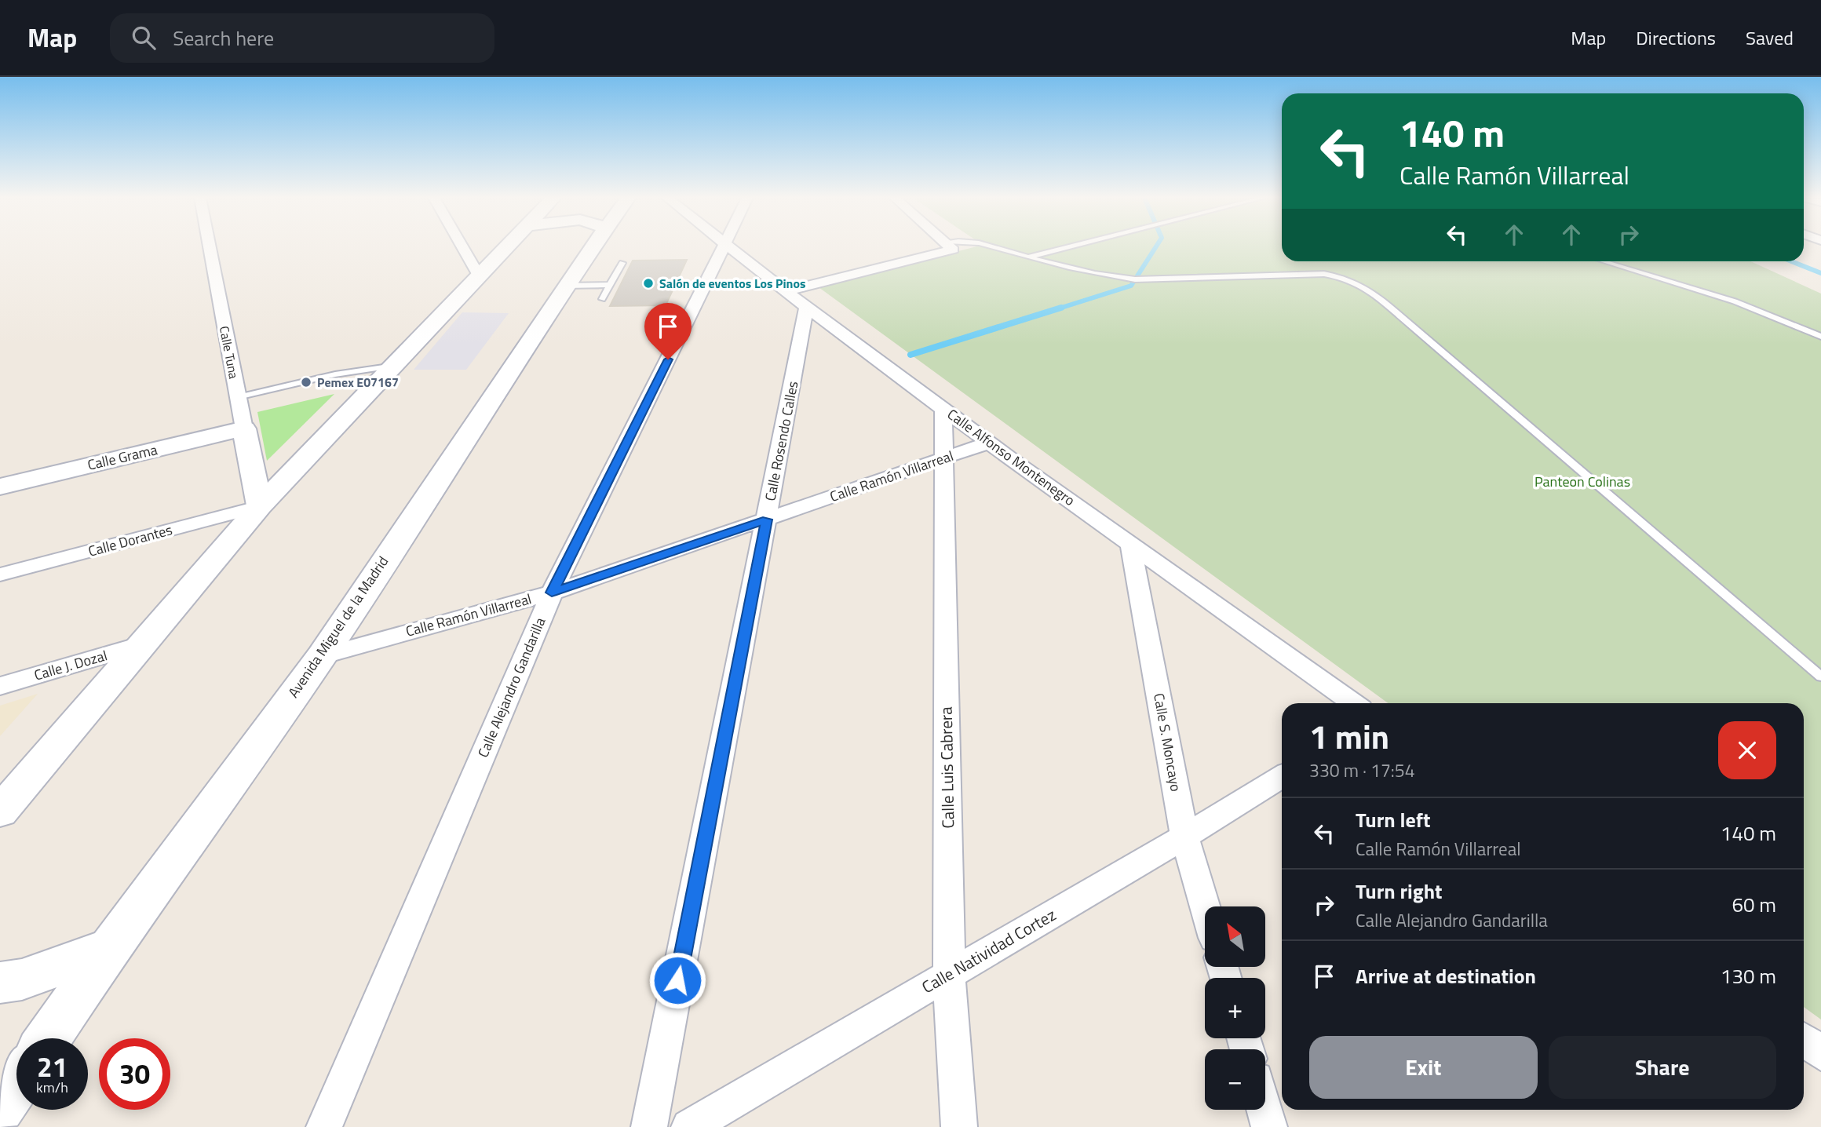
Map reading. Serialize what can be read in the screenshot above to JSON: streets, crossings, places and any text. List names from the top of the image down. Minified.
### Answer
{"streets":{"main road":["Calle Tuna","Calle Grama","Avenida Miguel de la Madrid"],"street":["Calle Rosendo Calles","Calle Alfonso Montenegro","Calle Ramón Villarreal","Calle Dorantes","Calle J. Dozal","Calle Alejandro Gandarilla","Calle S. Moncayo","Calle Luis Cabrera","Calle Natividad Cortez"]},"crossings":[["Calle Tuna","Calle Grama"],["Calle Tuna","Calle Dorantes"],["Calle Rosendo Calles","Calle Alfonso Montenegro"],["Calle Rosendo Calles","Calle Ramón Villarreal"],["Calle Alfonso Montenegro","Calle Ramón Villarreal"],["Calle Alfonso Montenegro","Calle S. Moncayo"],["Calle Alfonso Montenegro","Calle Luis Cabrera"],["Calle Ramón Villarreal","Avenida Miguel de la Madrid"],["Calle Ramón Villarreal","Calle Alejandro Gandarilla"],["Calle Ramón Villarreal","Calle Luis Cabrera"],["Calle S. Moncayo","Calle Natividad Cortez"],["Calle Luis Cabrera","Calle Natividad Cortez"]],"parks":["Panteon Colinas"],"places":["Salón de eventos Los Pinos","Pemex E07167"],"north":"top left","page":{"header":"Map","search":"Search here","nav":["Map","Directions","Saved"],"turn":["140 m","Calle Ramón Villarreal"],"heading":["1 min","330 m · 17:54"],"list":[{"name":"Turn left","note":"Calle Ramón Villarreal","value":"140 m"},{"name":"Turn right","note":"Calle Alejandro Gandarilla","value":"60 m"},{"name":"Arrive at destination","value":"130 m"}],"map_buttons":["+","−"],"buttons":["Exit","Share"],"speed":"21 km/h","limit":"30"}}
